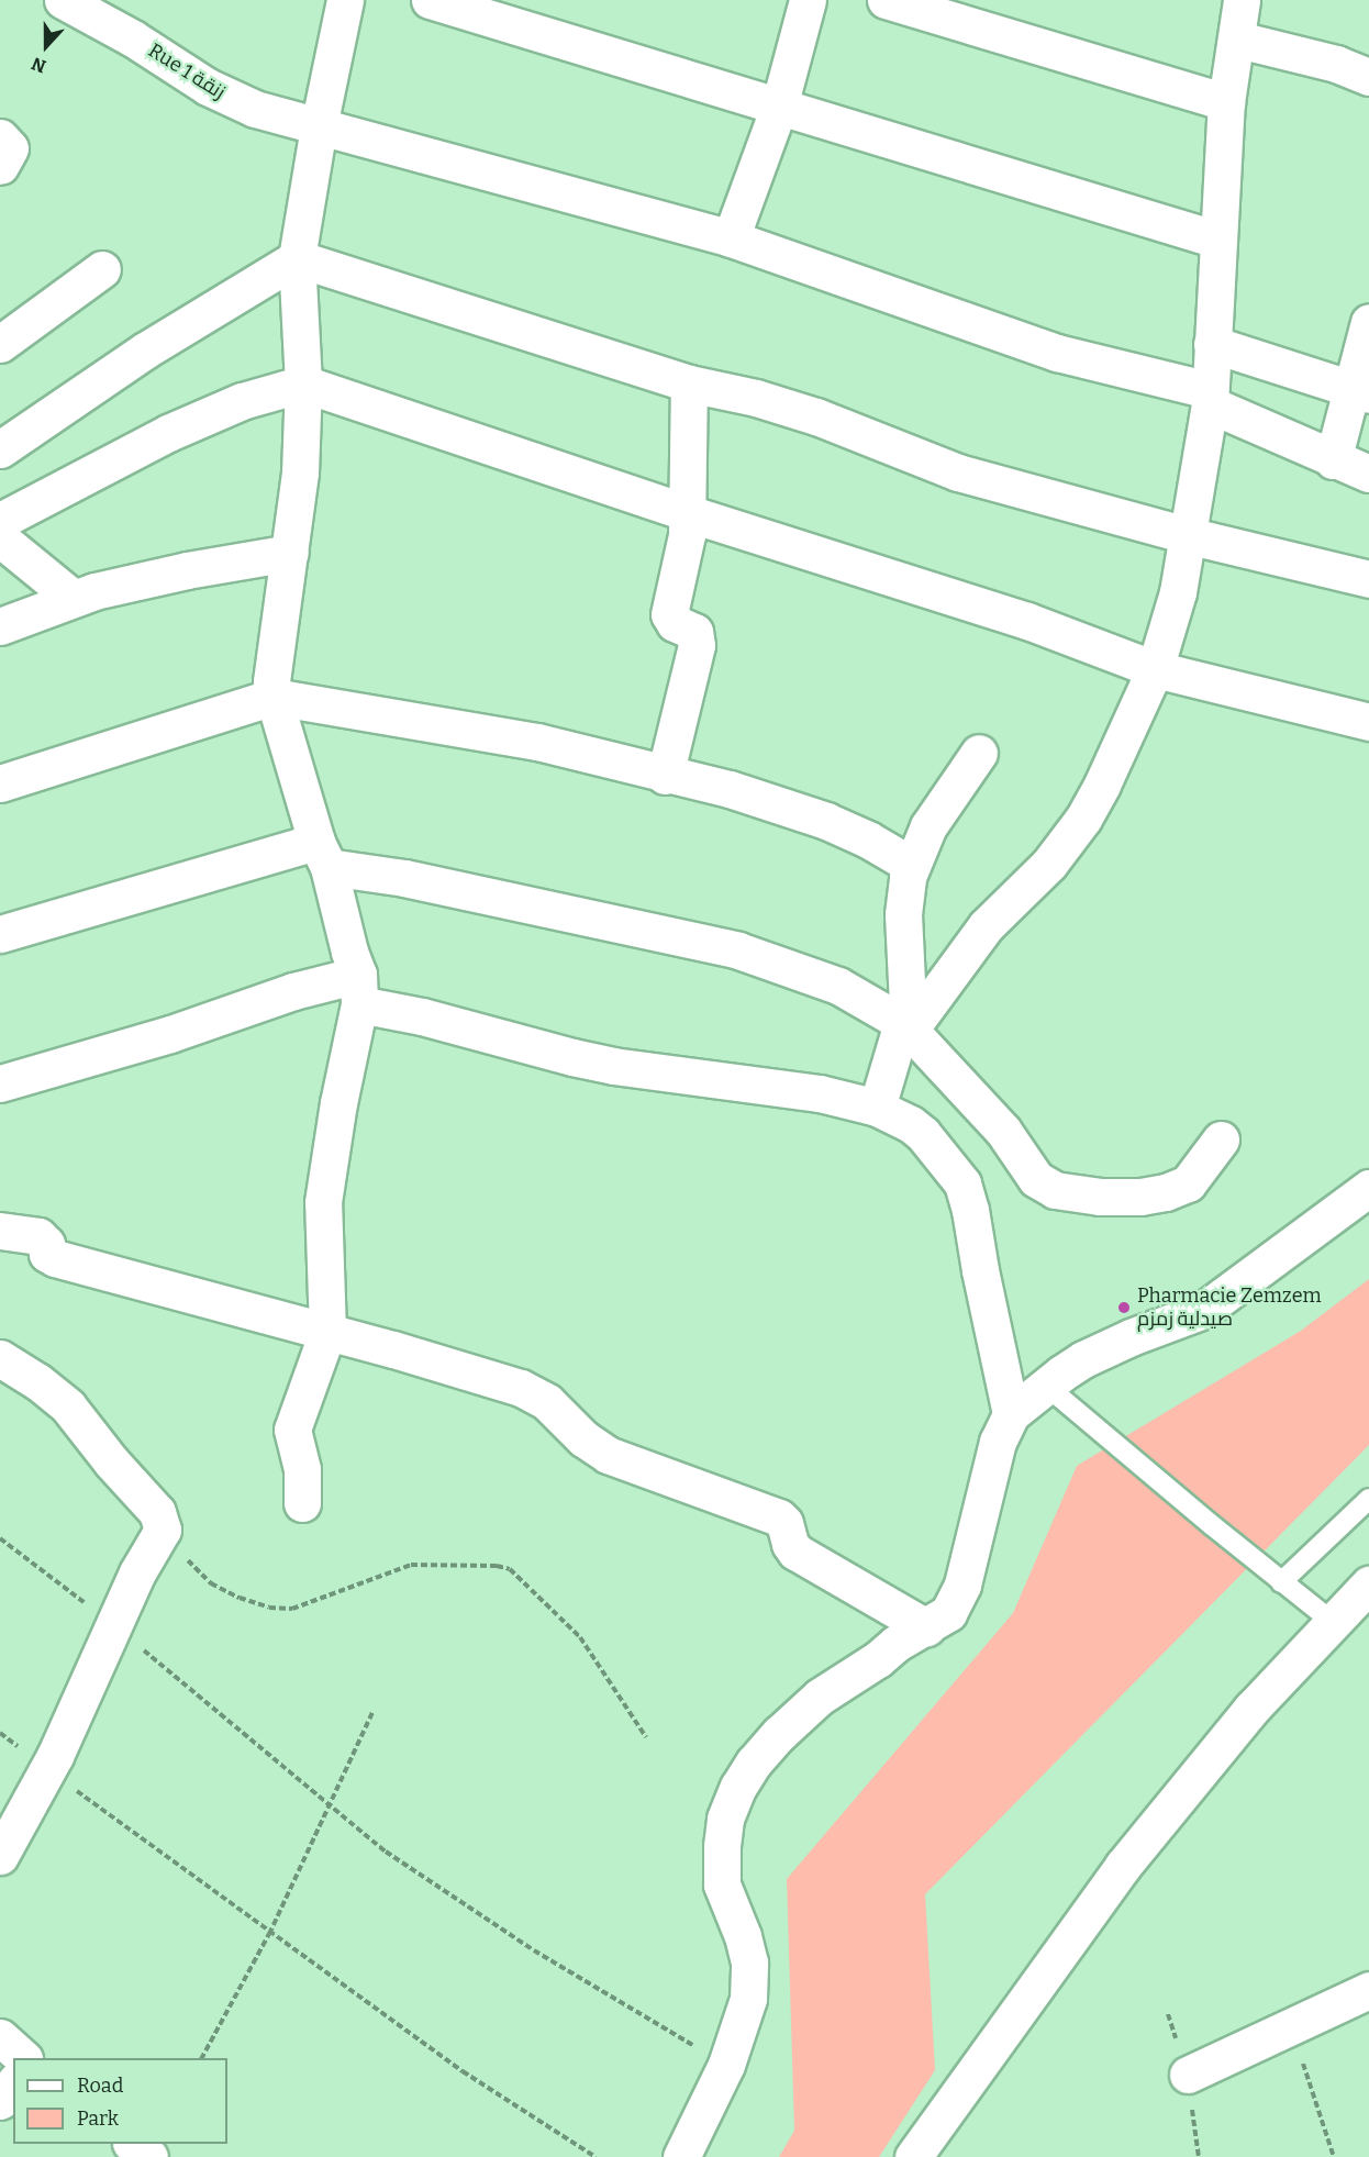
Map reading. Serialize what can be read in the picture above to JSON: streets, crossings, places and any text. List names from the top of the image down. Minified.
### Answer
{"streets":{"street":["Rue 1 زنقة"]},"places":["Pharmacie Zemzem صيدلية زمزم"],"legend":["Road","Park"],"north":"bottom"}
